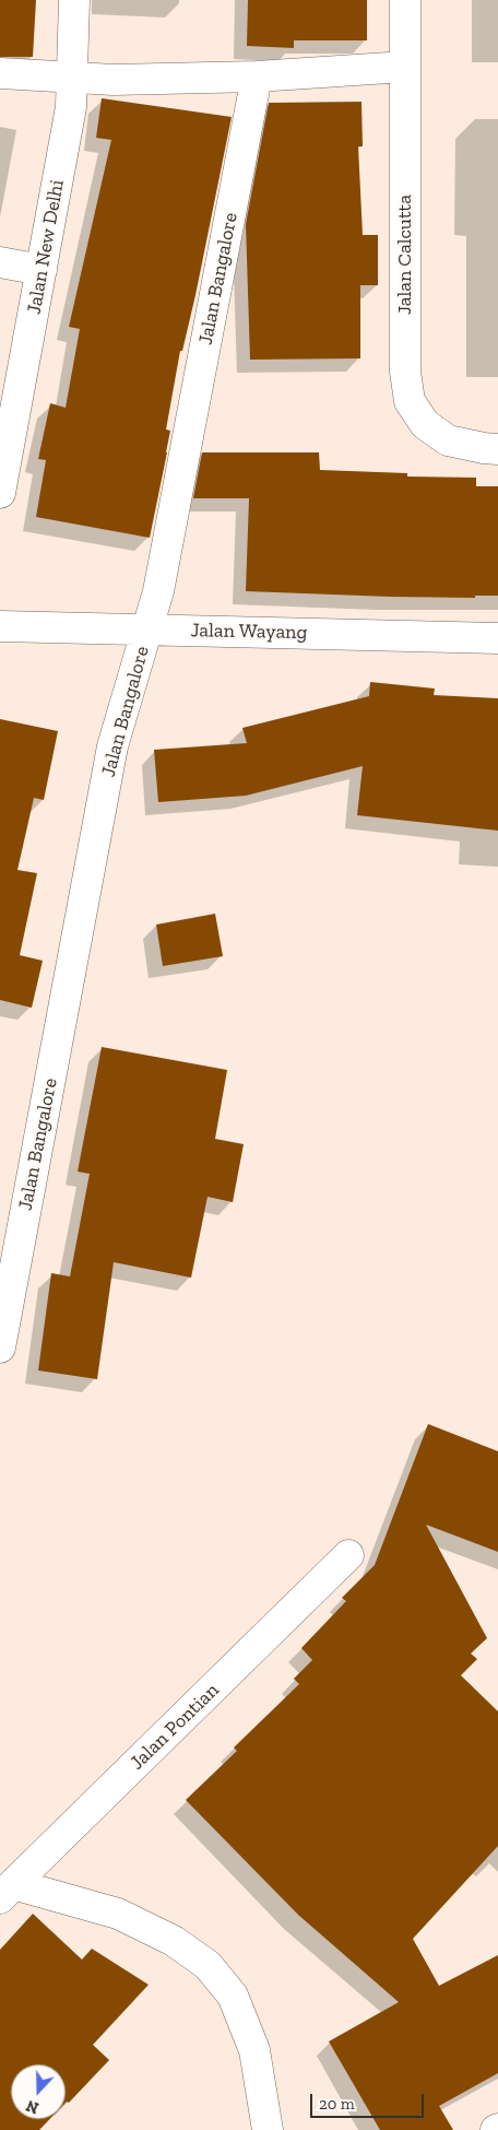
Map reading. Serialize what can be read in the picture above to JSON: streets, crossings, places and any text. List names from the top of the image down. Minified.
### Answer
{"streets":{"street":["Jalan New Delhi","Jalan Calcutta","Jalan Bangalore","Jalan Wayang","Jalan Pontian"]},"crossings":[["Jalan Bangalore","Jalan Wayang"]],"scale_bar":"20 m","north":"bottom"}
